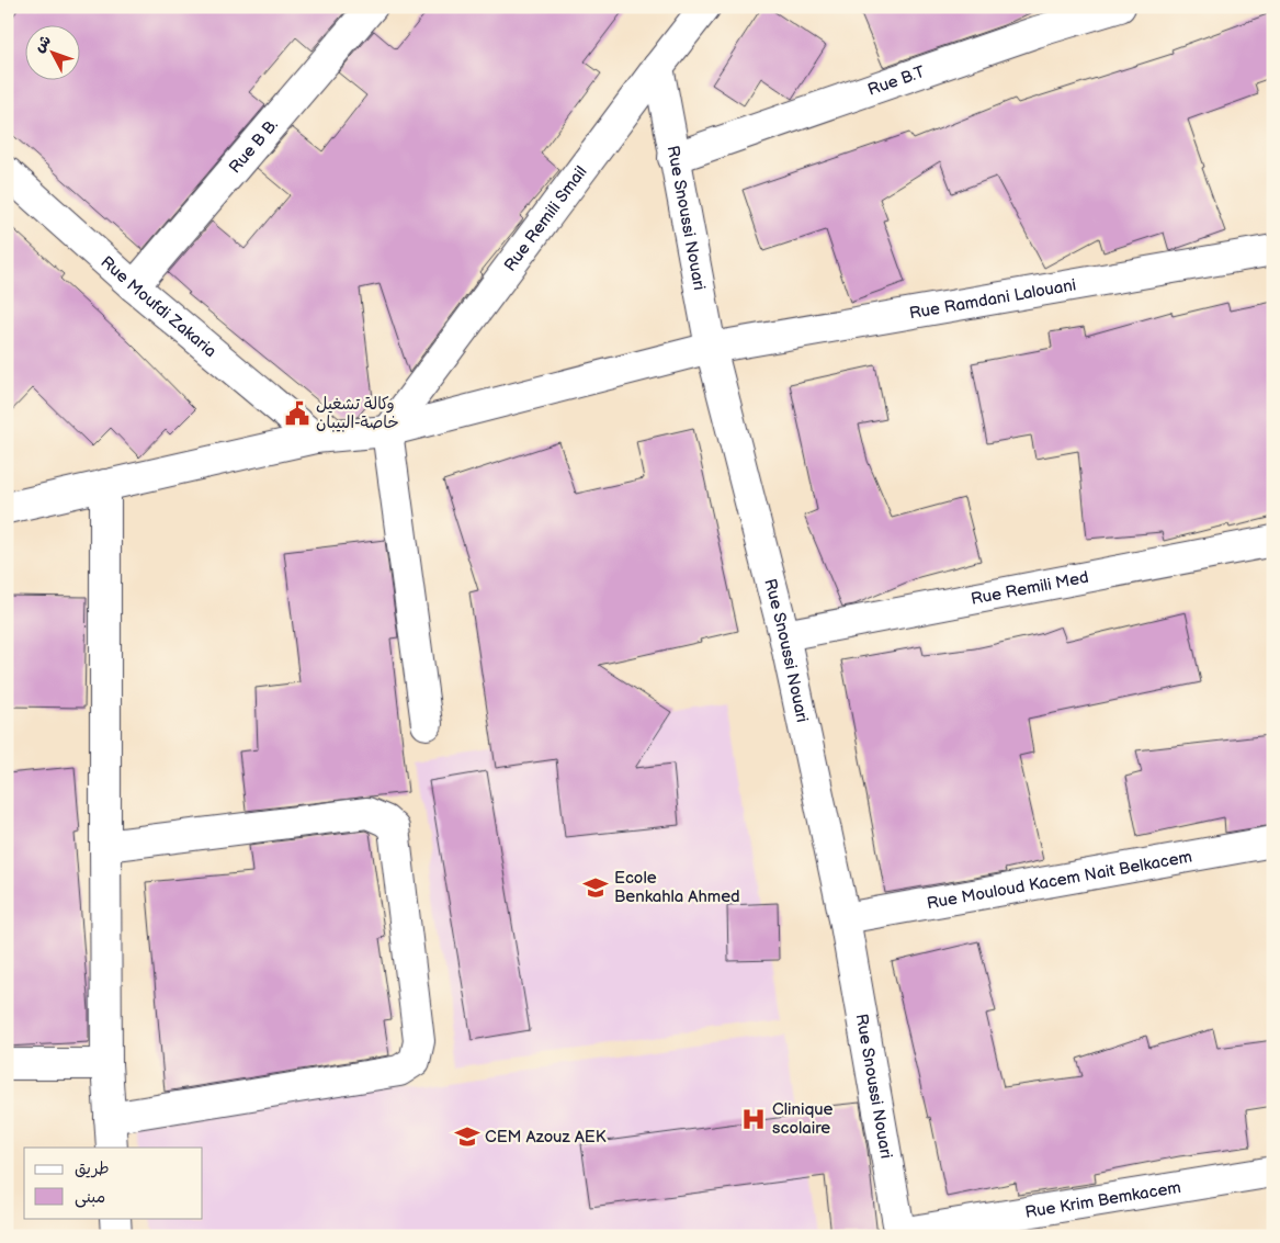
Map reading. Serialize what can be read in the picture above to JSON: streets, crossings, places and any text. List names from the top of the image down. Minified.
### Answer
{"streets":{"street":["Rue B.T","Rue B B.","Rue Snoussi Nouari","Rue Remili Smail","Rue Ramdani Lalouani","Rue Moufdi Zakaria","Rue Remili Med","Rue Mouloud Kacem Nait Belkacem","Rue Krim Bemkacem"]},"crossings":[["Rue B.T","Rue Snoussi Nouari"],["Rue B B.","Rue Moufdi Zakaria"],["Rue Snoussi Nouari","Rue Remili Smail"],["Rue Snoussi Nouari","Rue Ramdani Lalouani"],["Rue Snoussi Nouari","Rue Remili Med"],["Rue Snoussi Nouari","Rue Mouloud Kacem Nait Belkacem"],["Rue Snoussi Nouari","Rue Krim Bemkacem"],["Rue Remili Smail","Rue Ramdani Lalouani"],["Rue Ramdani Lalouani","Rue Moufdi Zakaria"]],"places":{"public building":["وكالة تشغيل خاصة-البيبان"],"school or university":["Ecole Benkahla Ahmed","CEM Azouz AEK"],"hospital":["Clinique scolaire"]},"legend":["طريق","مبنى"],"north":"top left"}
